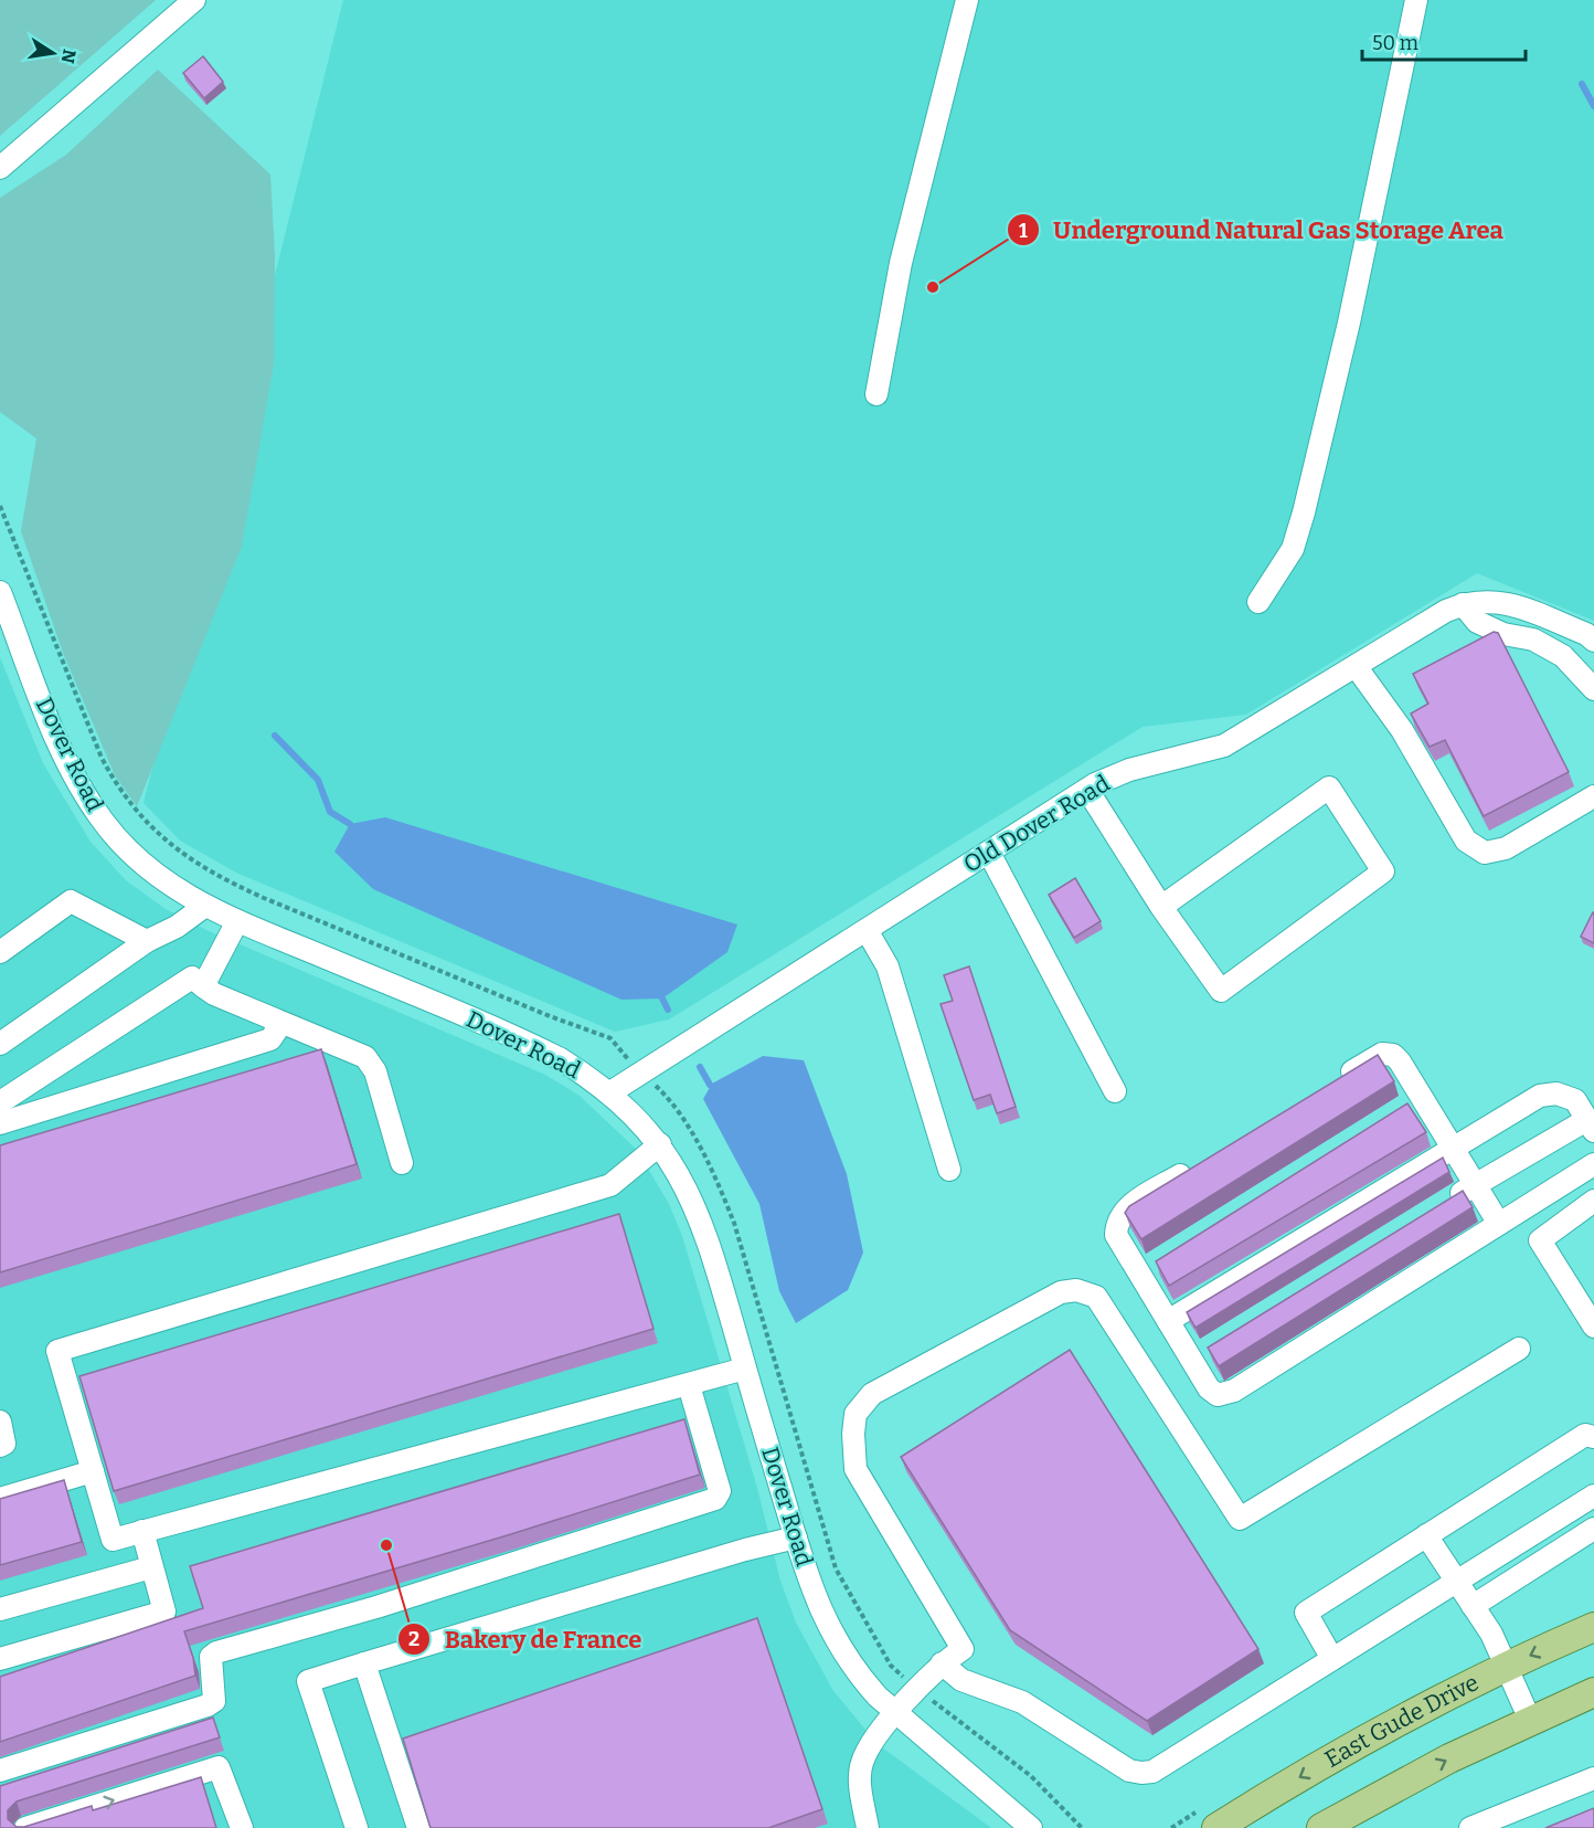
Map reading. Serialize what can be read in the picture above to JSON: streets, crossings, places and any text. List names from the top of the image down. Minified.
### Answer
{"streets":{"main road":["East Gude Drive"],"street":["Dover Road","Old Dover Road"]},"crossings":[["Dover Road","Old Dover Road"]],"places":["Underground Natural Gas Storage Area","Bakery de France"],"scale_bar":"50 m","north":"right"}
